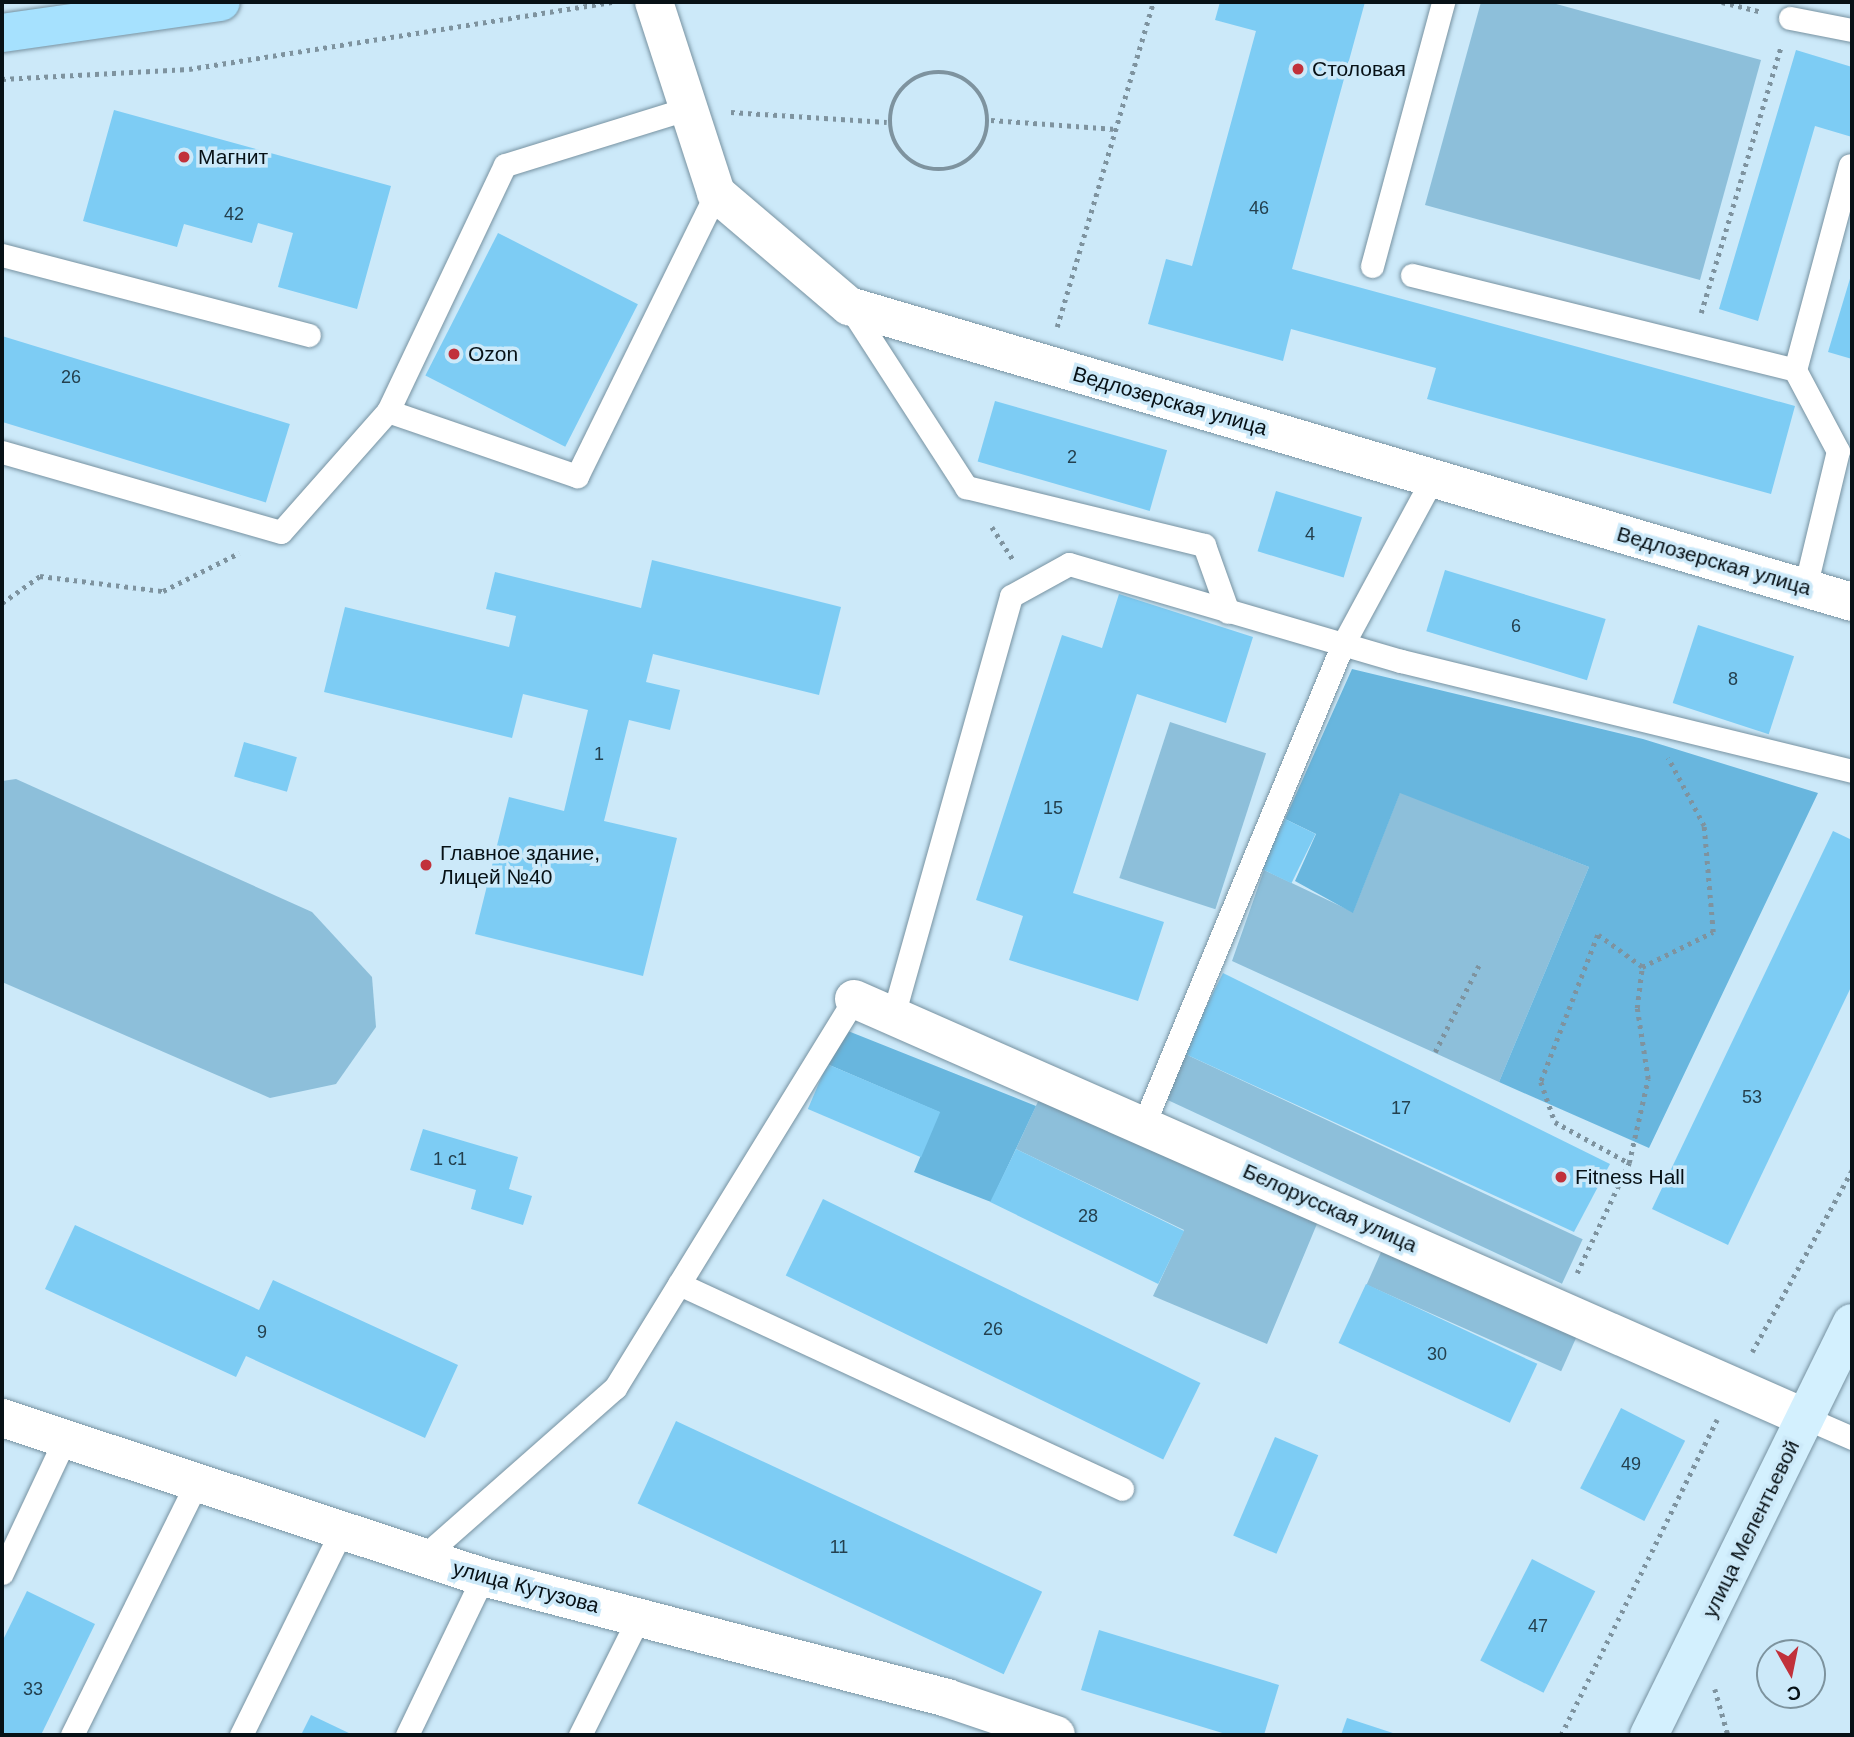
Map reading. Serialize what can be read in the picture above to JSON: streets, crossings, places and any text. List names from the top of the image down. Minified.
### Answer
{"streets":{"main road":["улица Мелентьевой"],"street":["Ведлозерская улица","Белорусская улица","улица Кутузова"]},"crossings":[["Белорусская улица","улица Мелентьевой"]],"places":["Столовая","Магнит","Ozon","Главное здание, Лицей №40","Fitness Hall"],"house_numbers":["46","42","26","2","4","6","8","1","15","53","17","1 с1","28","26","9","30","49","11","47","33"],"north":"bottom"}
